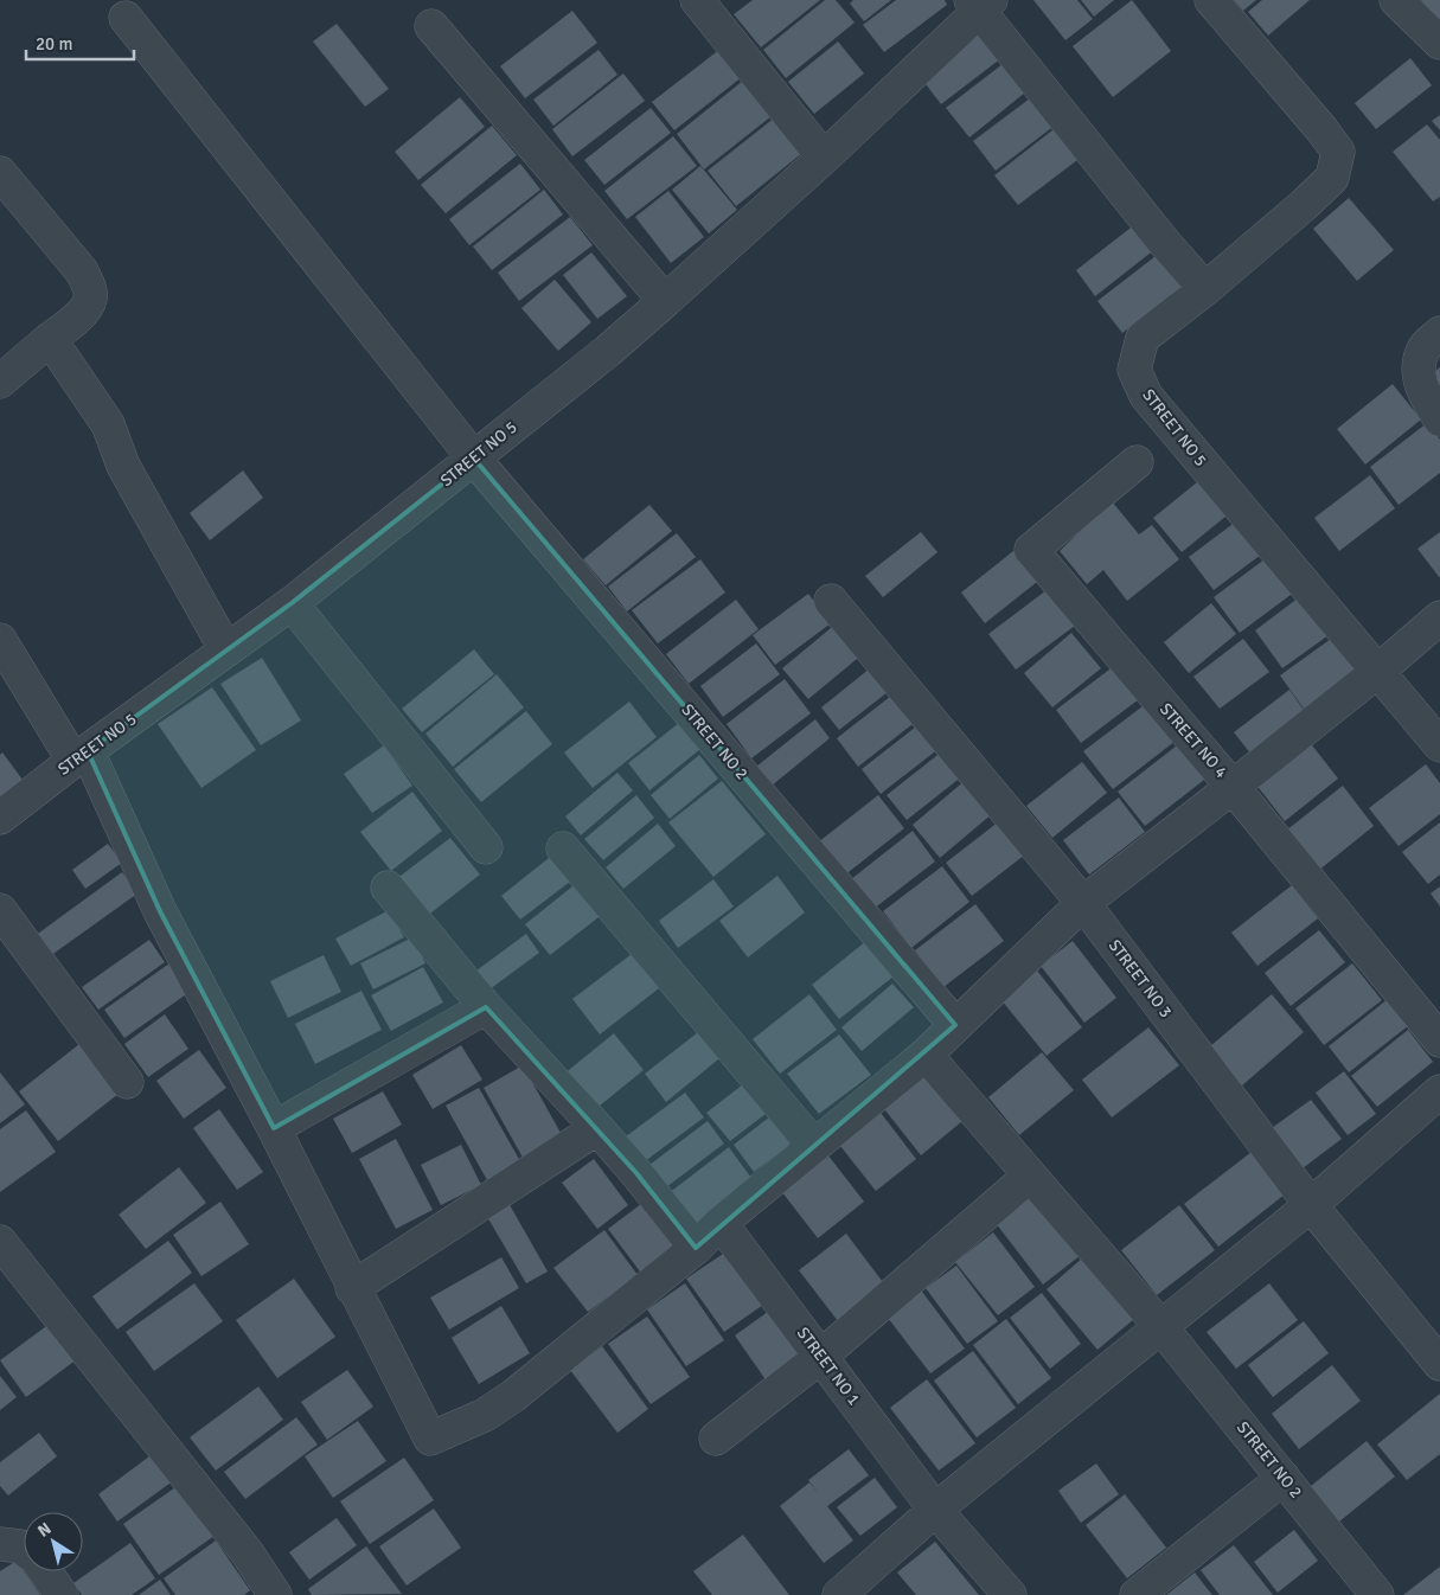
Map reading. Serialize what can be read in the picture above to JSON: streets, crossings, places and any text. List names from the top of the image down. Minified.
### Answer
{"streets":{"street":["STREET NO 5","STREET NO 4","STREET NO 2","STREET NO 3","STREET NO 1"]},"crossings":[["STREET NO 5","STREET NO 2"]],"scale_bar":"20 m","north":"top left"}
